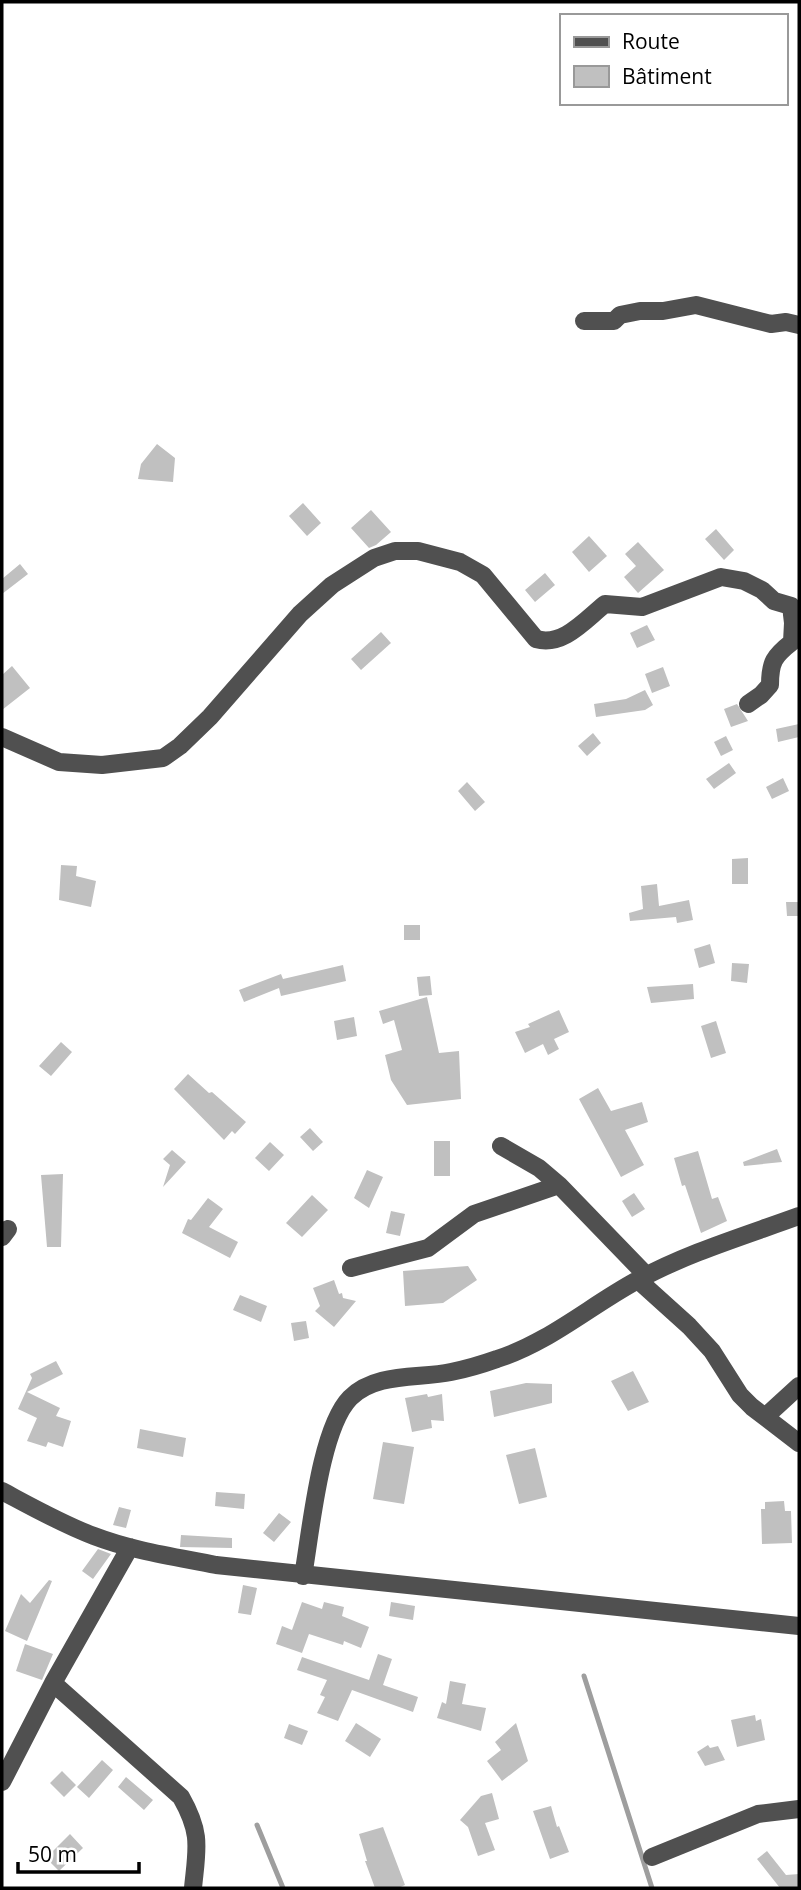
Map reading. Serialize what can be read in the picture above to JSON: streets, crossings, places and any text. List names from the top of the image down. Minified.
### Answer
{"legend":["Route","Bâtiment"],"scale_bar":"50 m"}
